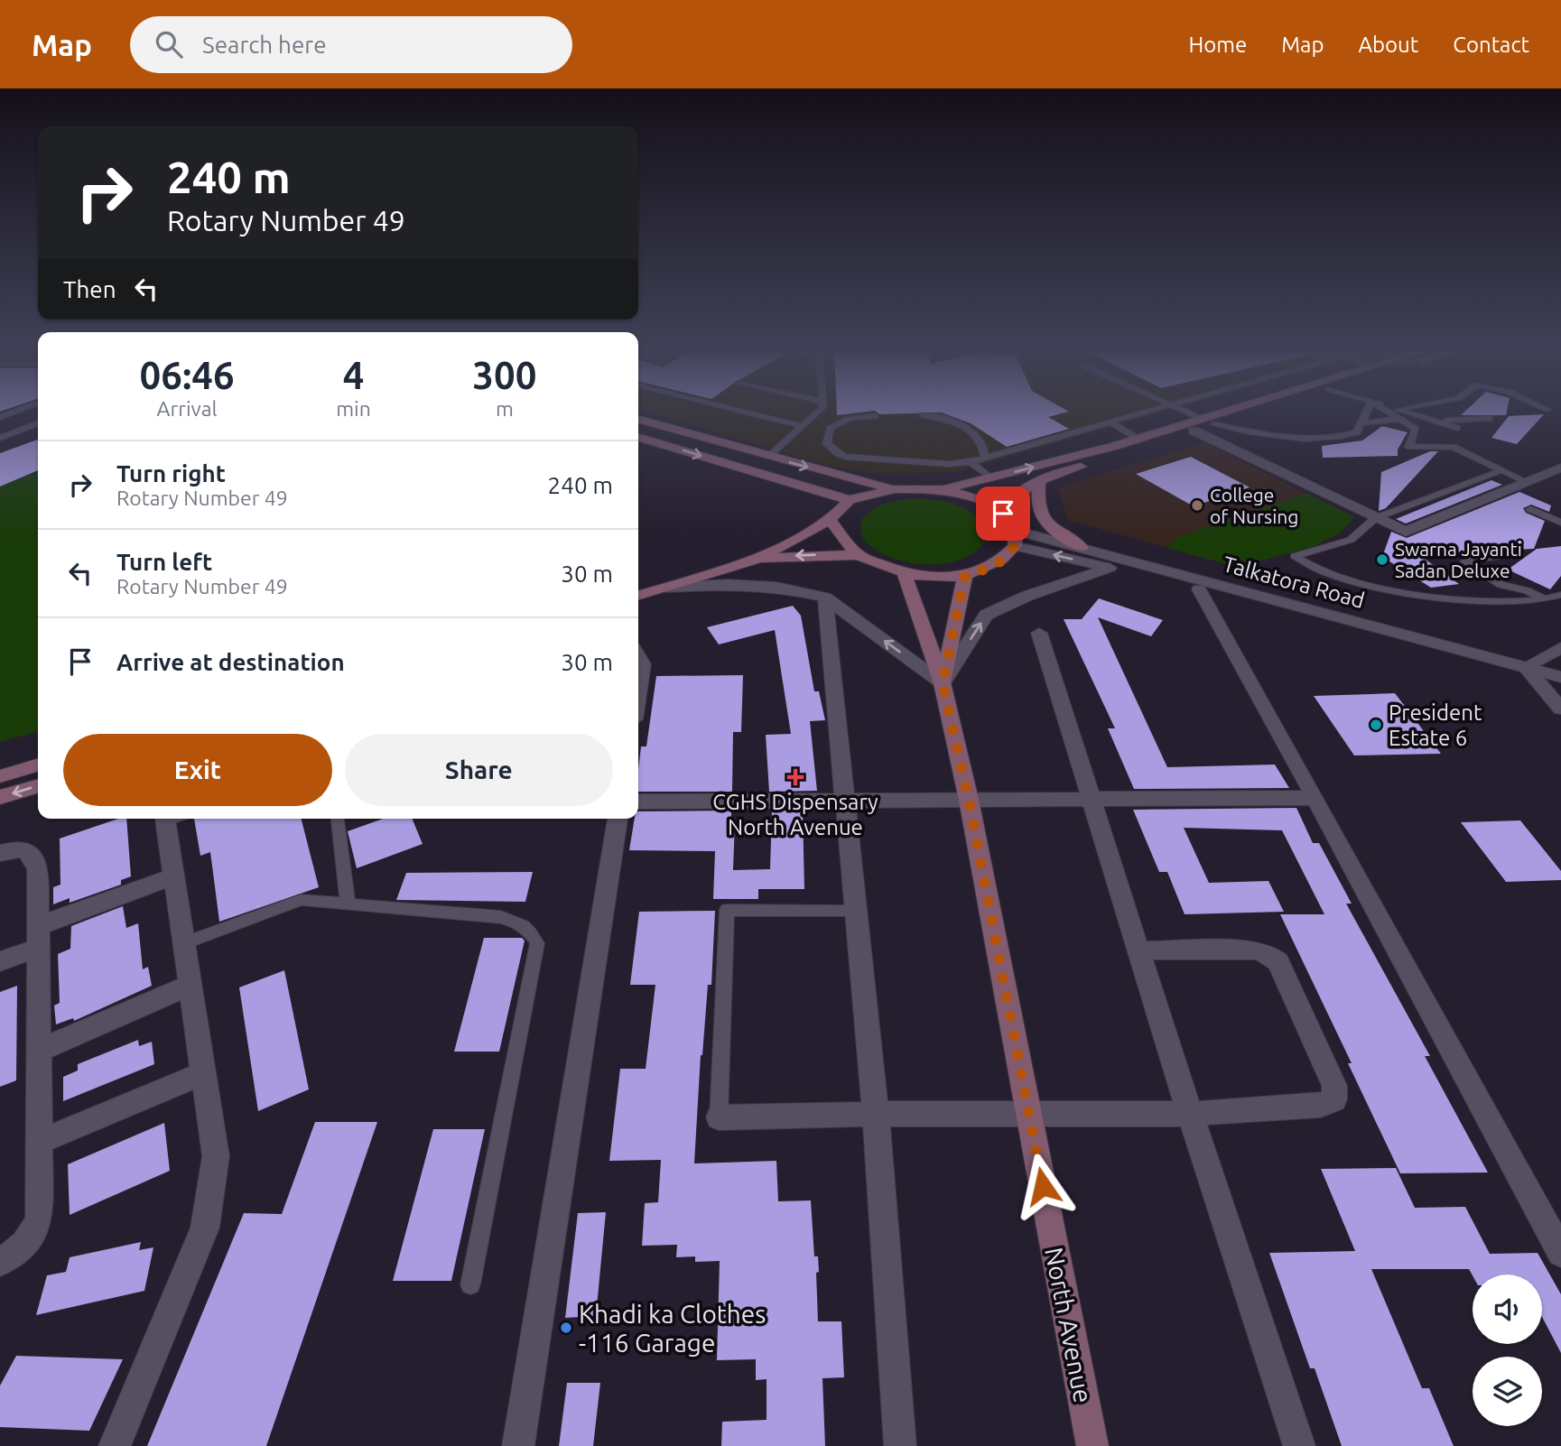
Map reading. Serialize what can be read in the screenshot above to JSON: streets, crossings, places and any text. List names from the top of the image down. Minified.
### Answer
{"streets":{"main road":["North Avenue"],"street":["Talkatora Road"]},"places":{"other":["College of Nursing","Swarna Jayanti Sadan Deluxe","President Estate 6","Khadi ka Clothes -116 Garage"],"health":["CGHS Dispensary North Avenue"]},"page":{"header":"Map","search":"Search here","nav":["Home","Map","About","Contact"],"turn":["240 m","Rotary Number 49"],"then":"Then","eta":["06:46","Arrival","4","min","300","m"],"list":[{"name":"Turn right","note":"Rotary Number 49","value":"240 m"},{"name":"Turn left","note":"Rotary Number 49","value":"30 m"},{"name":"Arrive at destination","value":"30 m"}],"buttons":["Exit","Share"]}}
